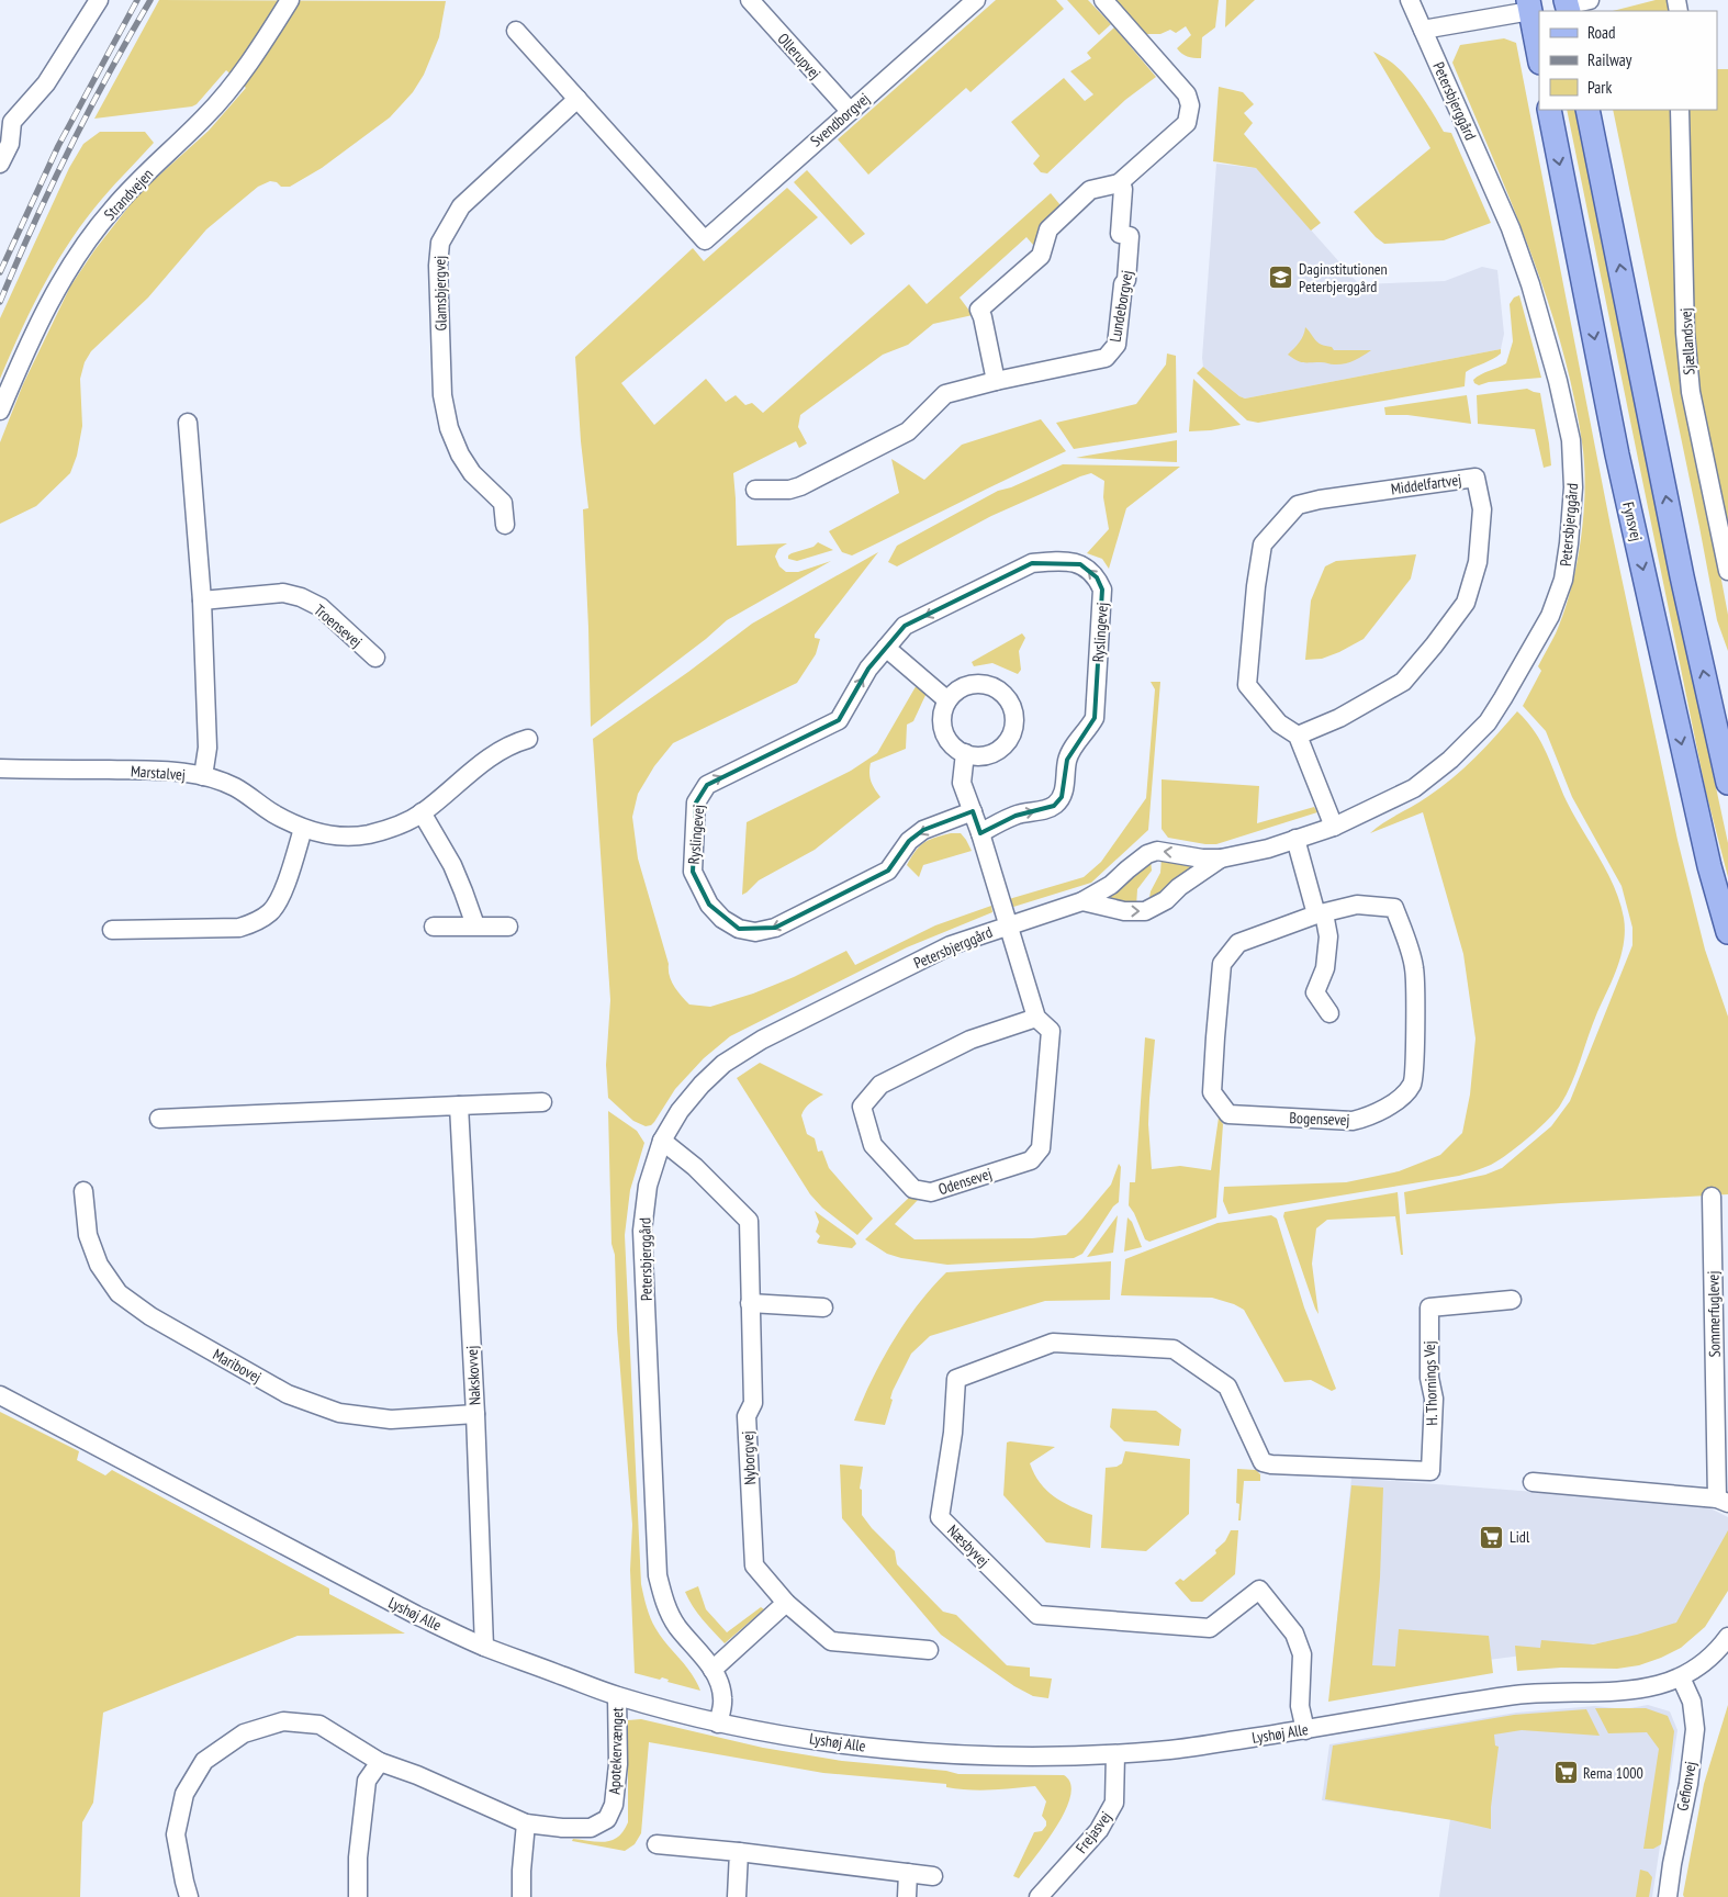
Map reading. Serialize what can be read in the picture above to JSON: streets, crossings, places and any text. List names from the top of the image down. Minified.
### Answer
{"streets":{"main road":["Fynsvej"],"street":["Ollerupvej","Petersbjerggård","Svendborgvej","Strandvejen","Glamsbjergvej","Lundeborgvej","Sjællandsvej","Middelfartvej","Troensevej","Ryslingevej","Marstalvej","Bogensevej","Odensevej","Sommerfuglevej","Maribovej","Nakskovvej","H. Thornings Vej","Nyborgvej","Næsbyvej","Lyshøj Alle","Apotekervænget","Gefionvej","Frejasvej"]},"crossings":[["Ollerupvej","Svendborgvej"],["Petersbjerggård","Odensevej"],["Petersbjerggård","Nyborgvej"],["Petersbjerggård","Lyshøj Alle"],["Svendborgvej","Glamsbjergvej"],["Maribovej","Nakskovvej"],["Nakskovvej","Lyshøj Alle"],["H. Thornings Vej","Næsbyvej"],["Næsbyvej","Lyshøj Alle"],["Lyshøj Alle","Apotekervænget"],["Lyshøj Alle","Gefionvej"],["Lyshøj Alle","Frejasvej"]],"places":{"school or university":["Daginstitutionen Peterbjerggård"],"supermarket":["Lidl","Rema 1000"]},"legend":["Road","Railway","Park"]}
